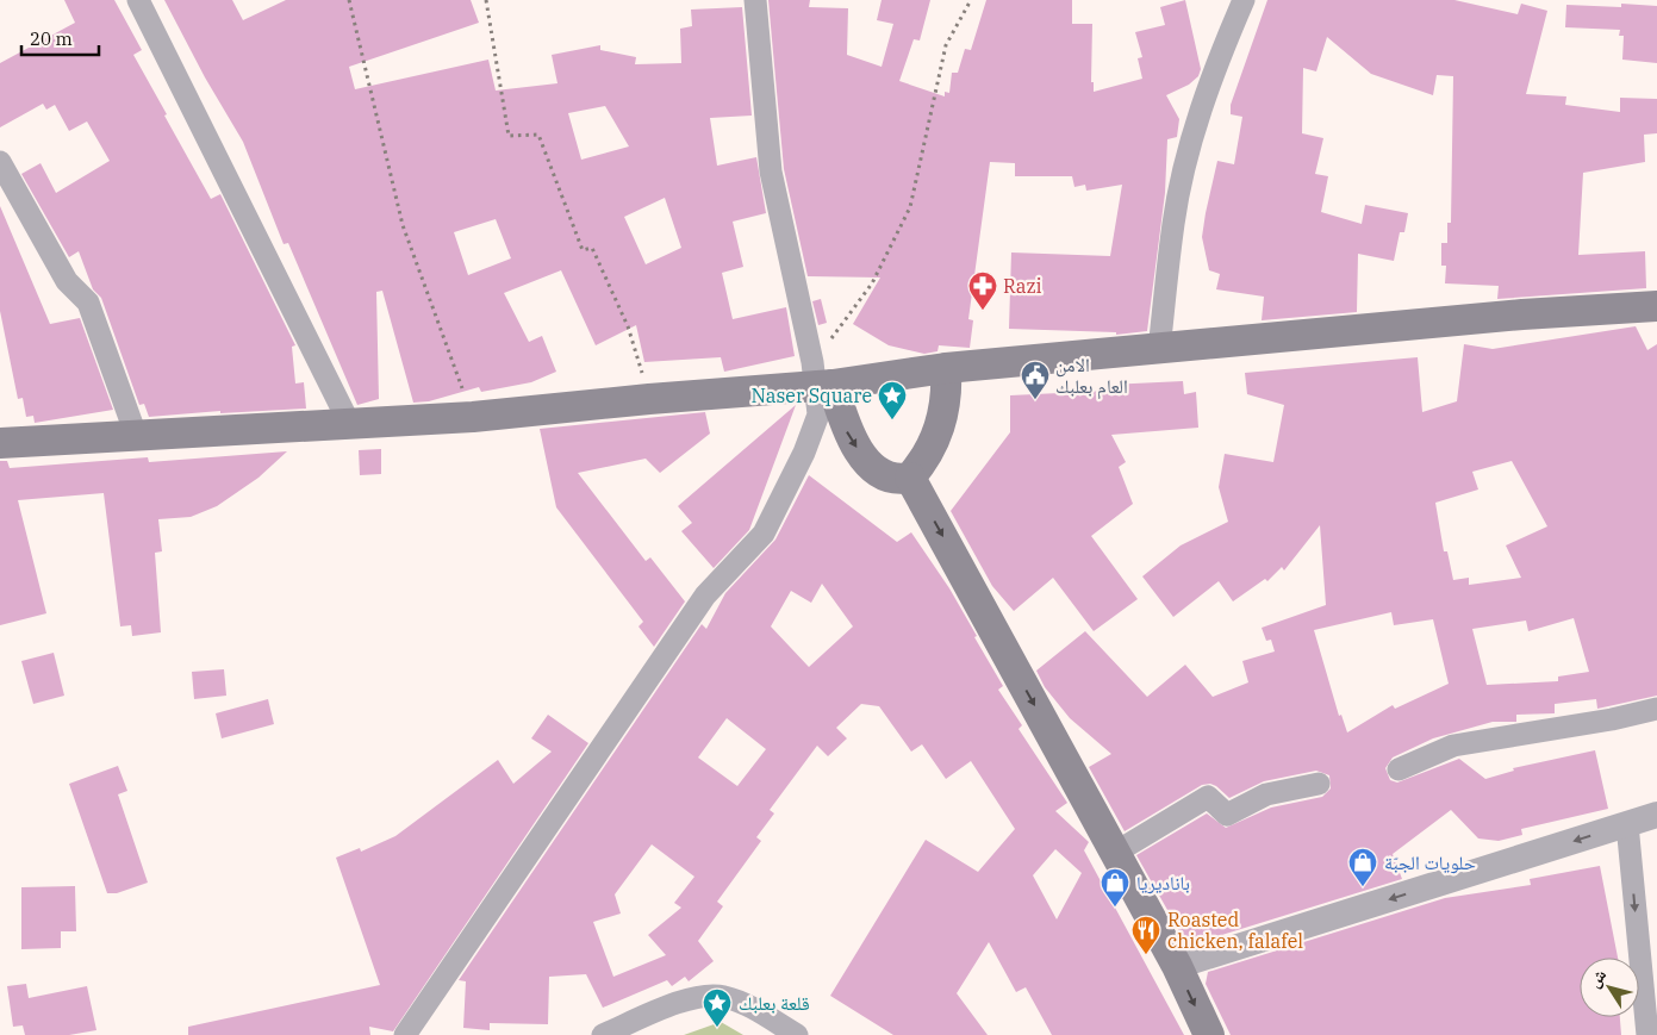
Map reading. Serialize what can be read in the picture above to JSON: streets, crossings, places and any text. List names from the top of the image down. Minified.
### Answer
{"places":{"pharmacy":["Razi"],"public building":["الامن العام بعلبك"],"place":["Naser Square","قلعة بعلبك"],"shop":["حلويات الجبّة","باناديريا"],"restaurant":["Roasted chicken, falafel"]},"scale_bar":"20 m","north":"top left"}
